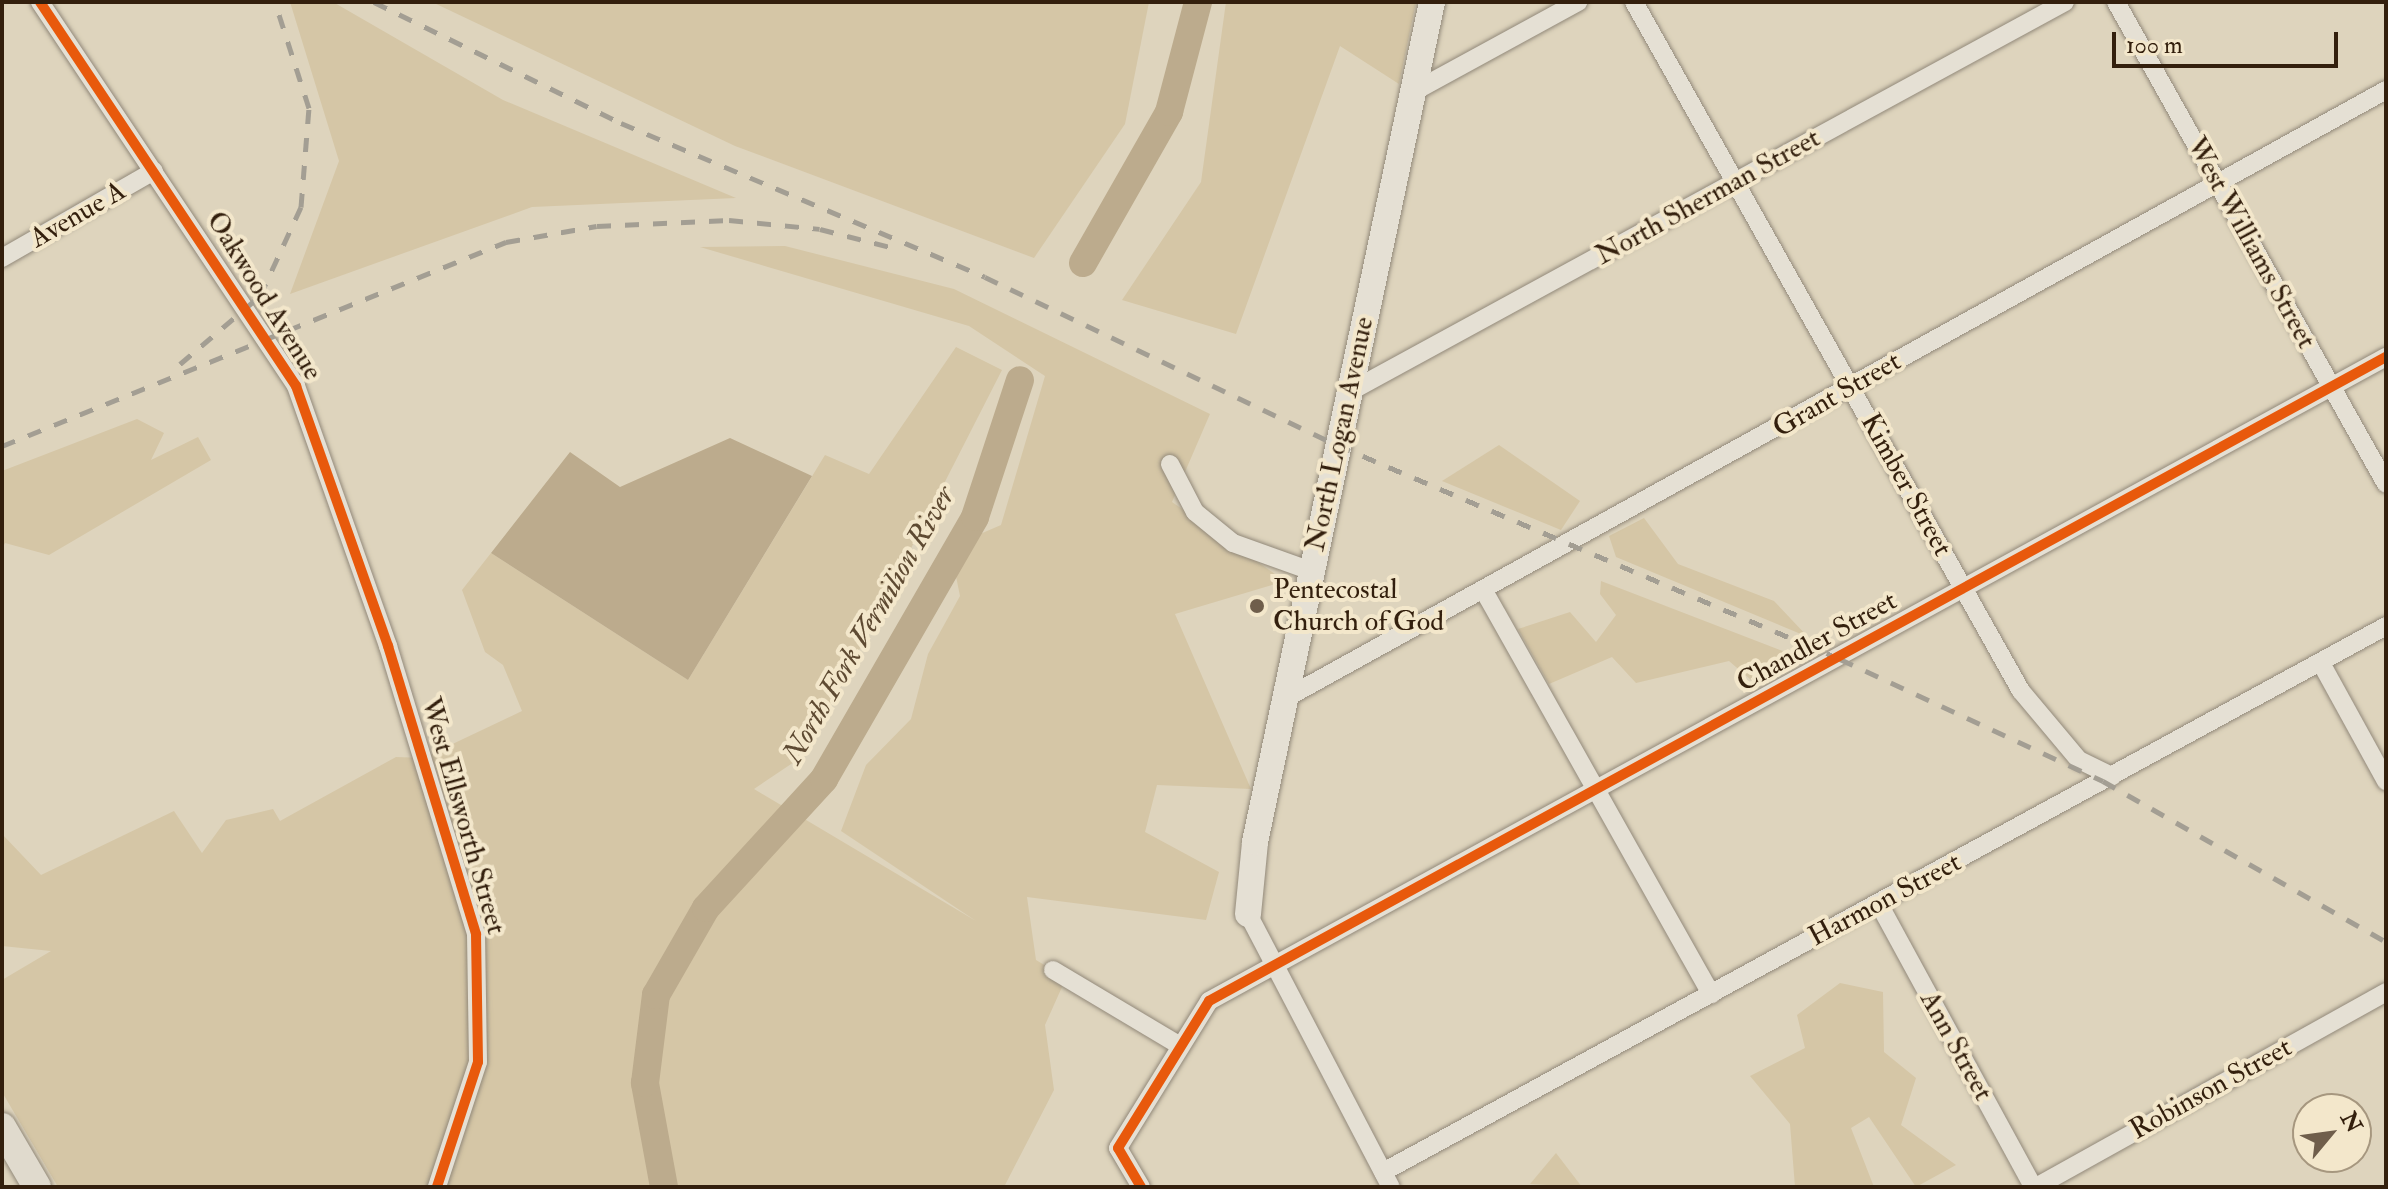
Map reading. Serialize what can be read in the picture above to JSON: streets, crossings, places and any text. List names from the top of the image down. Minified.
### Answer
{"streets":{"street":["North Sherman Street","Avenue A","West Williams Street","Oakwood Avenue","Grant Street","North Logan Avenue","Kimber Street","Chandler Street","West Ellsworth Street","Harmon Street","Ann Street","Robinson Street"]},"crossings":[["North Sherman Street","North Logan Avenue"],["North Sherman Street","Kimber Street"],["Avenue A","Oakwood Avenue"],["West Williams Street","Grant Street"],["West Williams Street","Chandler Street"],["Oakwood Avenue","West Ellsworth Street"],["Grant Street","North Logan Avenue"],["Grant Street","Kimber Street"],["Kimber Street","Chandler Street"],["Kimber Street","Harmon Street"],["Harmon Street","Ann Street"],["Ann Street","Robinson Street"]],"water":["North Fork Vermilion River"],"places":["Pentecostal Church of God"],"scale_bar":"100 m","north":"top right"}
